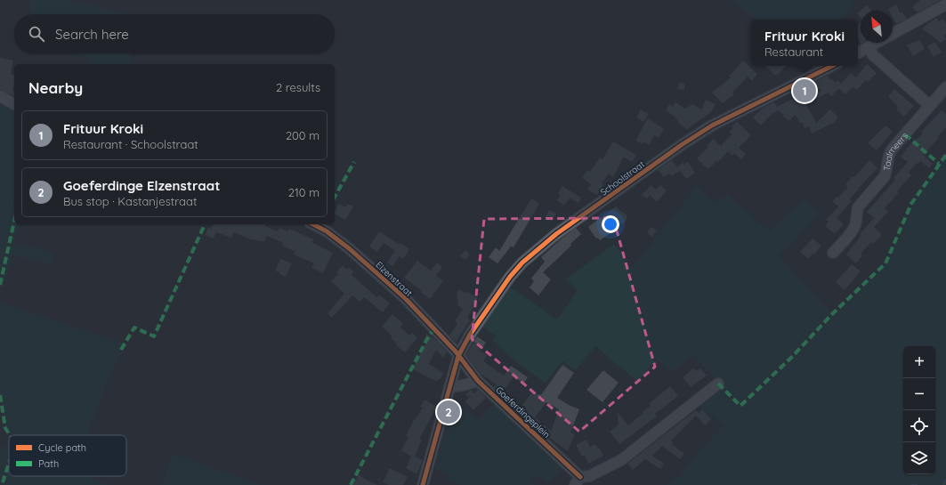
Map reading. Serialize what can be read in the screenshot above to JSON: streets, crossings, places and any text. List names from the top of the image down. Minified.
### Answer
{"streets":{"street":["Taalmeers","Schoolstraat","Elzenstraat","Goeferdingeplein"]},"crossings":[["Schoolstraat","Elzenstraat"],["Schoolstraat","Goeferdingeplein"],["Elzenstraat","Goeferdingeplein"]],"legend":["Cycle path","Path"],"north":"top left","page":{"search":"Search here","popup":["Frituur Kroki","Restaurant"],"heading":["Nearby","2 results"],"pins":["1","2"],"list":[{"mark":"1","name":"Frituur Kroki","note":"Restaurant · Schoolstraat","value":"200 m"},{"mark":"2","name":"Goeferdinge Elzenstraat","note":"Bus stop · Kastanjestraat","value":"210 m"}],"map_buttons":["+","−"]}}
